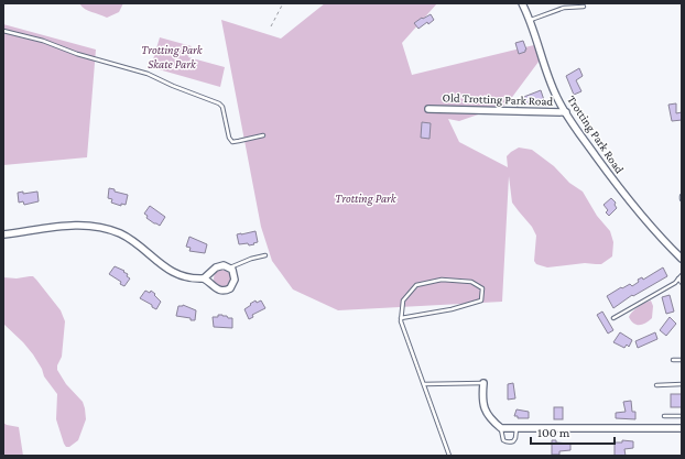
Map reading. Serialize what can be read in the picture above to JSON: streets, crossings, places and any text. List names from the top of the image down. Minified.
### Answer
{"streets":{"street":["Old Trotting Park Road","Trotting Park Road"]},"crossings":[["Old Trotting Park Road","Trotting Park Road"]],"parks":["Trotting Park Skate Park","Trotting Park"],"scale_bar":"100 m"}
